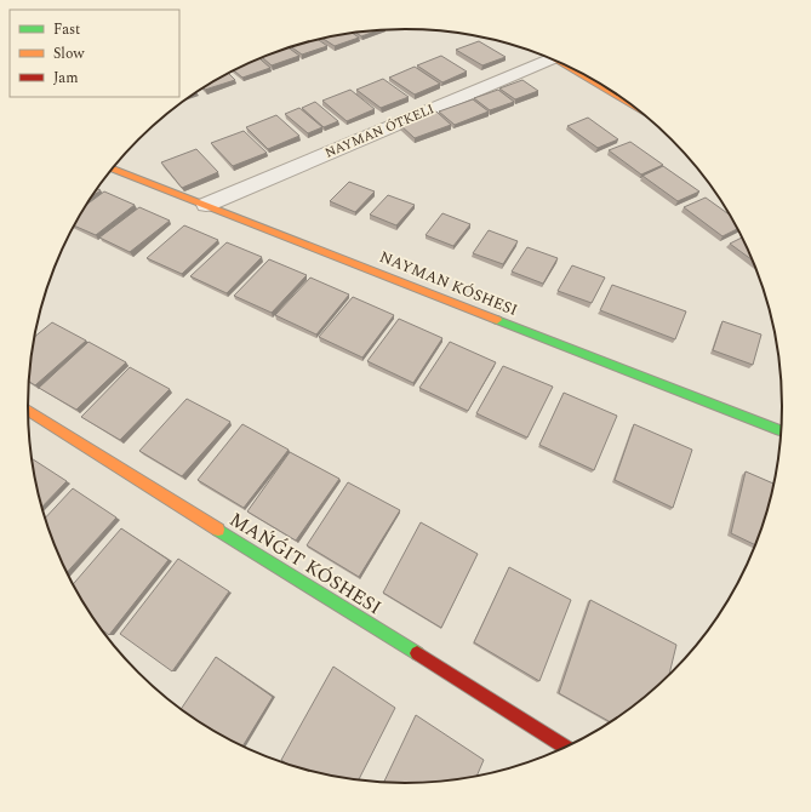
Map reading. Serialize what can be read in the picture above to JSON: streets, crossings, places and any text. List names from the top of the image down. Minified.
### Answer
{"streets":{"street":["NAYMAN ÓTKELI","NAYMAN KÓSHESI"]},"crossings":[["NAYMAN ÓTKELI","NAYMAN KÓSHESI"]],"legend":["Fast","Slow","Jam"]}
